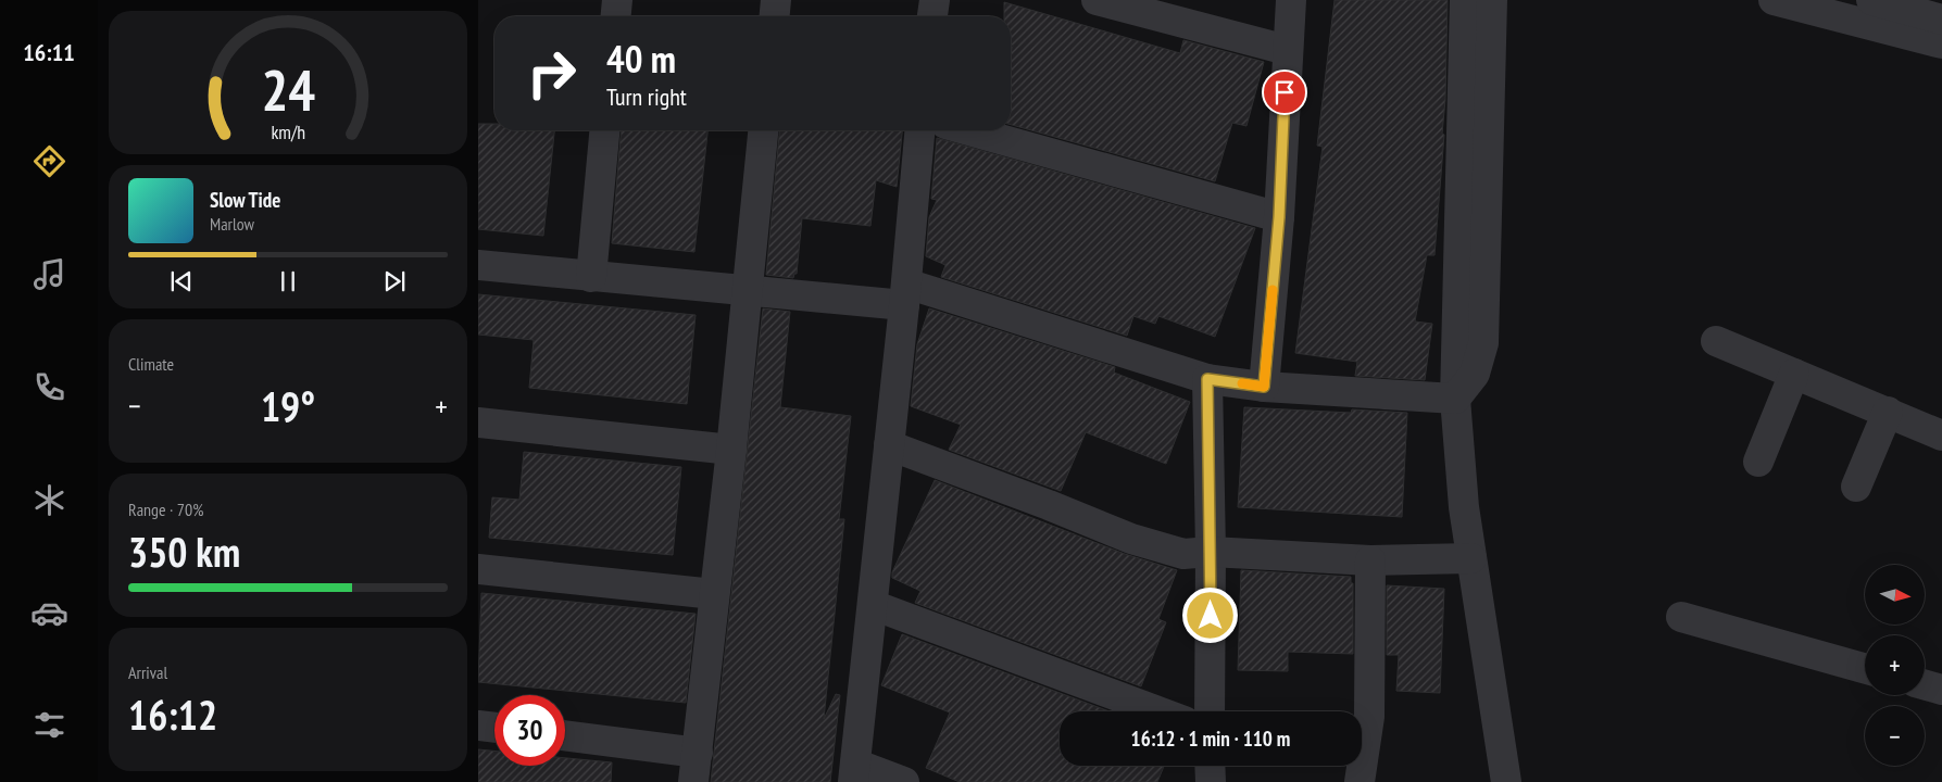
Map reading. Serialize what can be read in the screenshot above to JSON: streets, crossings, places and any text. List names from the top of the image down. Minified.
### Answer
{"north":"right","page":{"tabs":"16:11","turn":["40 m","Turn right"],"song":["Slow Tide","Marlow"],"tile":["Climate",["Range · 70%","350 km"],["Arrival","16:12"]],"heat":["−","19°","+"],"map_buttons":["+","−"],"limit":"30","trip":"16:12 · 1 min · 110 m","gauge":["24","km/h"]}}
